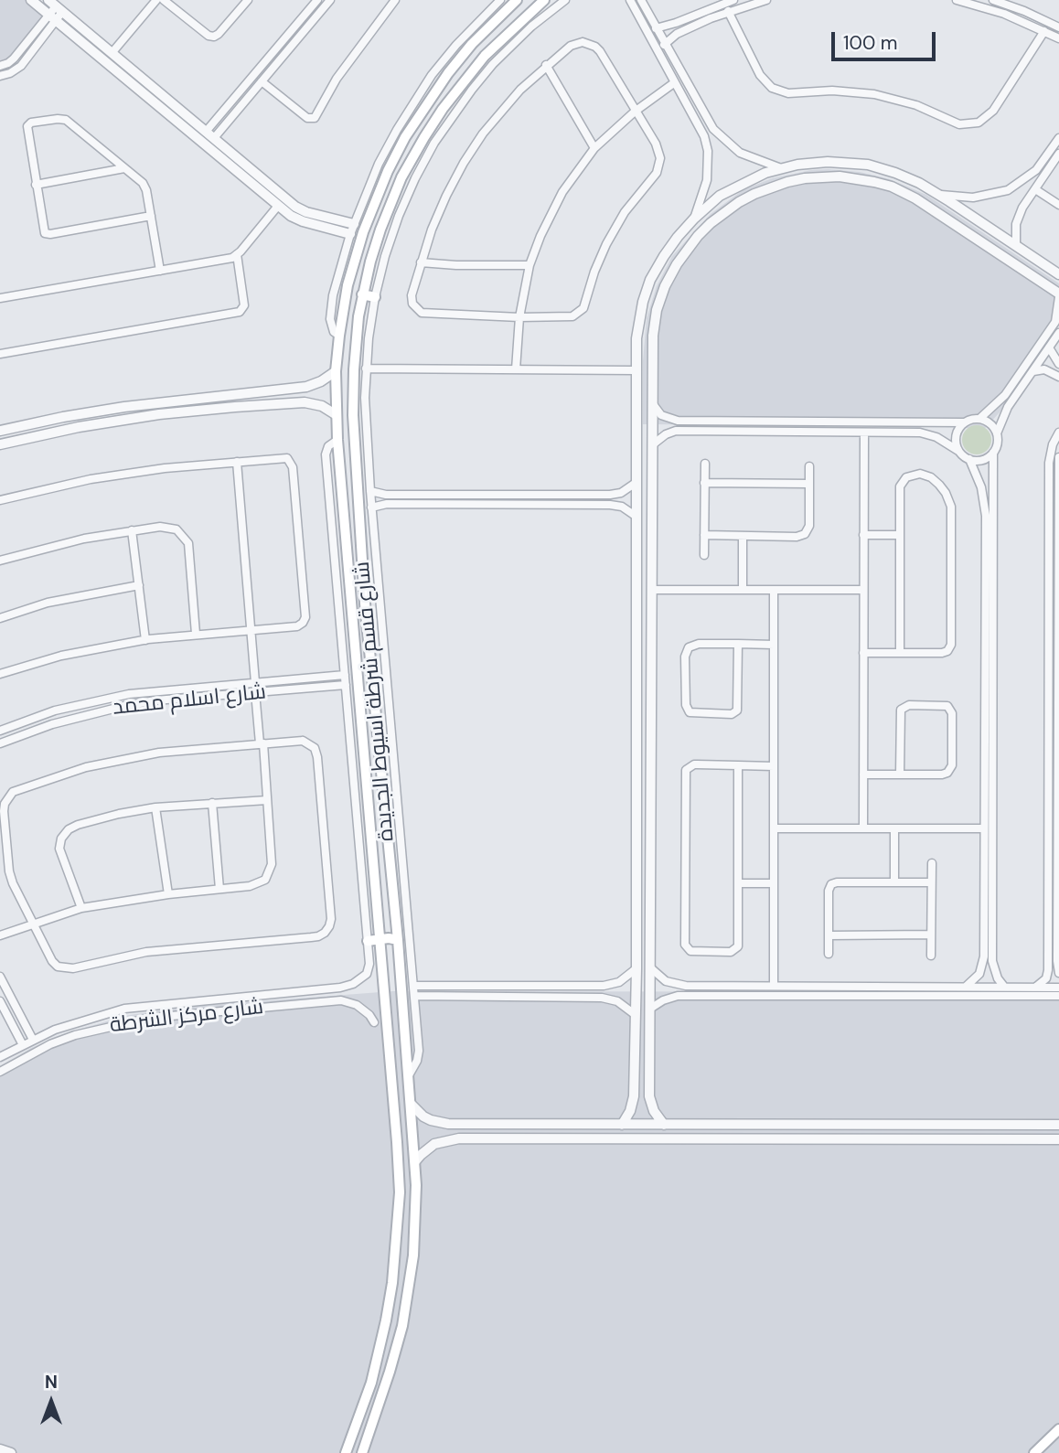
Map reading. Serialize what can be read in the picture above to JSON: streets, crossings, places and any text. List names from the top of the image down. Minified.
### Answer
{"streets":{"main road":["شارع قسم شرطة اسيوط الجديدة"],"street":["شارع اسلام محمد","شارع مركز الشرطة"]},"scale_bar":"100 m","north":"top"}
